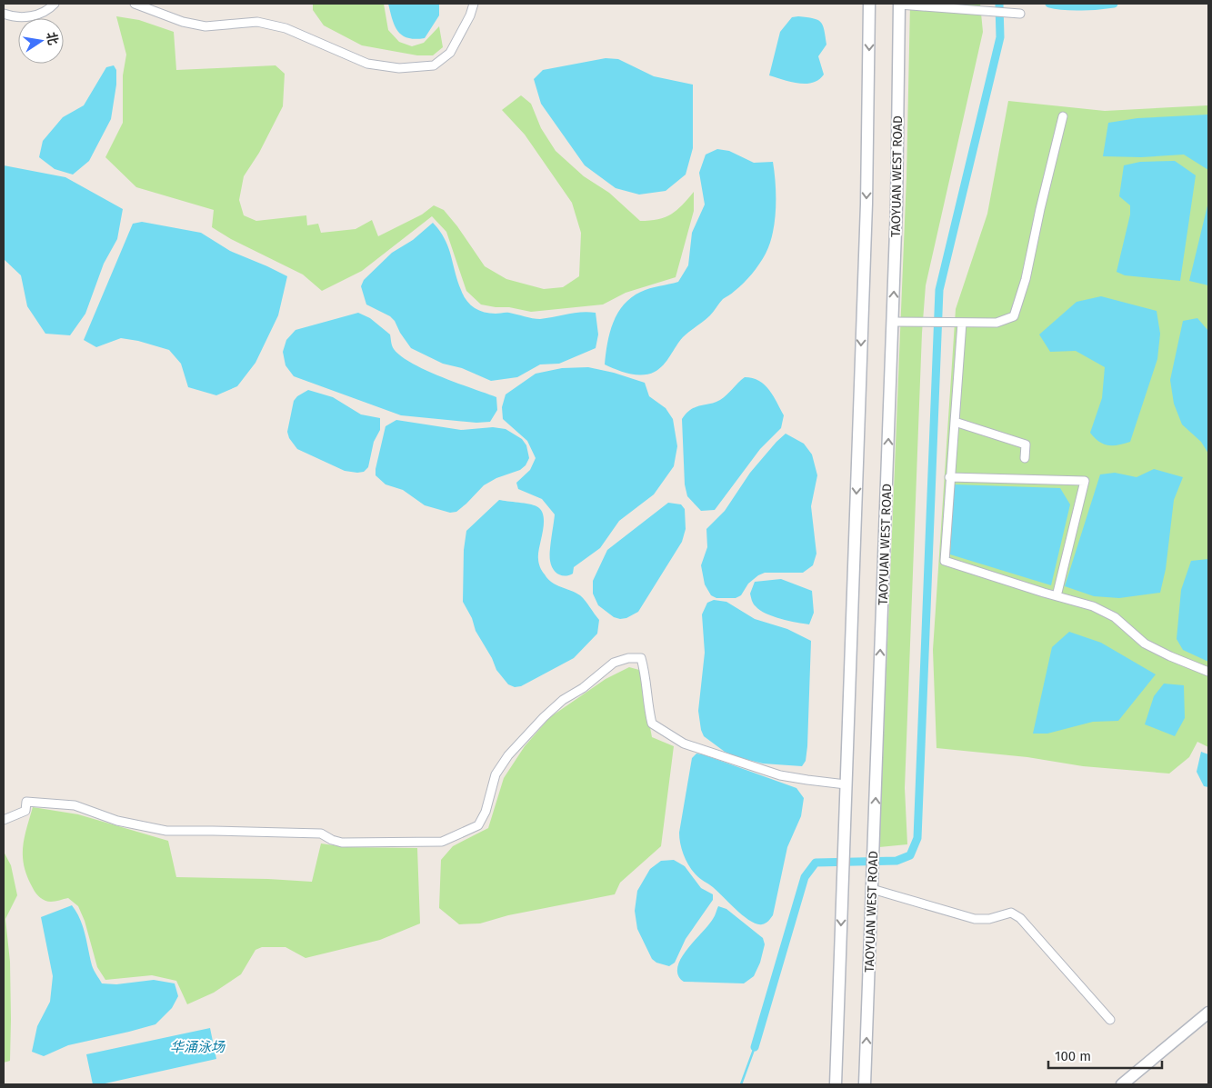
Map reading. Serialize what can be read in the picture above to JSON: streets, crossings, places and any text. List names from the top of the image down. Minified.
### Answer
{"streets":{"main road":["TAOYUAN WEST ROAD"]},"water":["华涌泳场"],"scale_bar":"100 m","north":"right"}
